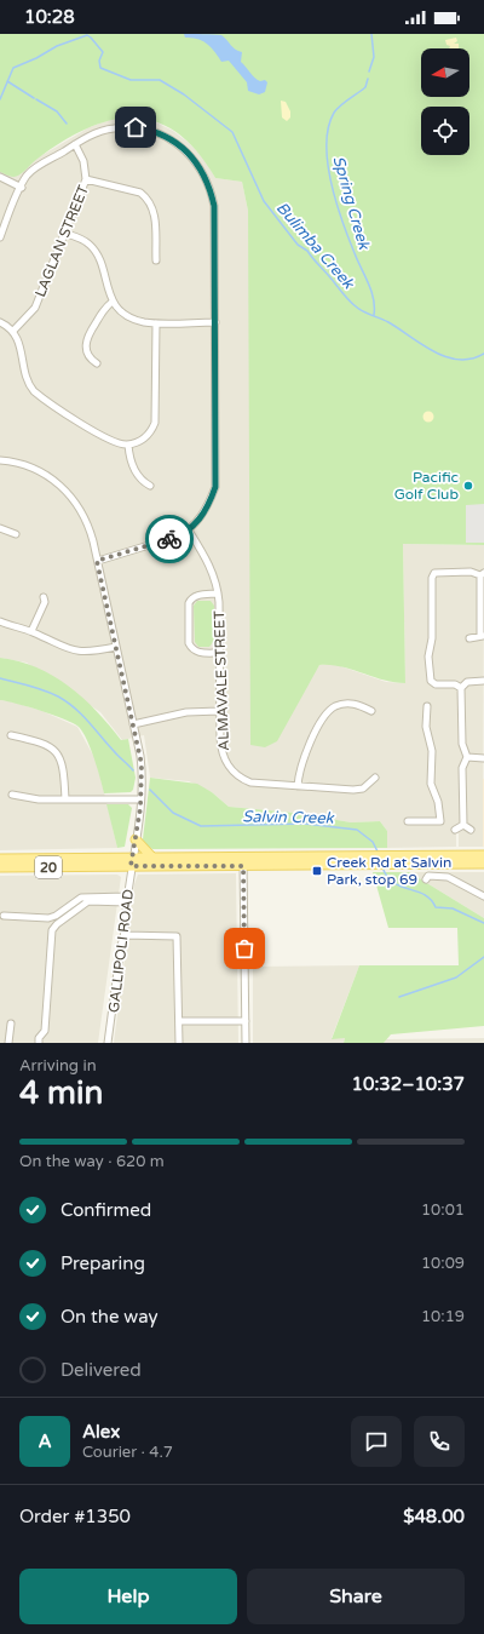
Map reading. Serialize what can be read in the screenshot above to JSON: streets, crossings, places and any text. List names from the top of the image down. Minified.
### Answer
{"streets":{"main road":["20"],"street":["LAGLAN STREET","ALMAVALE STREET","GALLIPOLI ROAD"]},"crossings":[["20","GALLIPOLI ROAD"]],"water":["Spring Creek","Bulimba Creek","Salvin Creek"],"places":{"other":["Pacific Golf Club"],"transit":["Creek Rd at Salvin Park, stop 69"]},"north":"left","page":{"status":"10:28","heading":["4 min","Arriving in","10:32–10:37"],"panel":["Alex","Courier · 4.7","Order #1350","$48.00"],"bar":"On the way · 620 m","list":[["Confirmed","10:01"],["Preparing","10:09"],["On the way","10:19"],"Delivered"],"round":"A","buttons":["Help","Share"]}}
